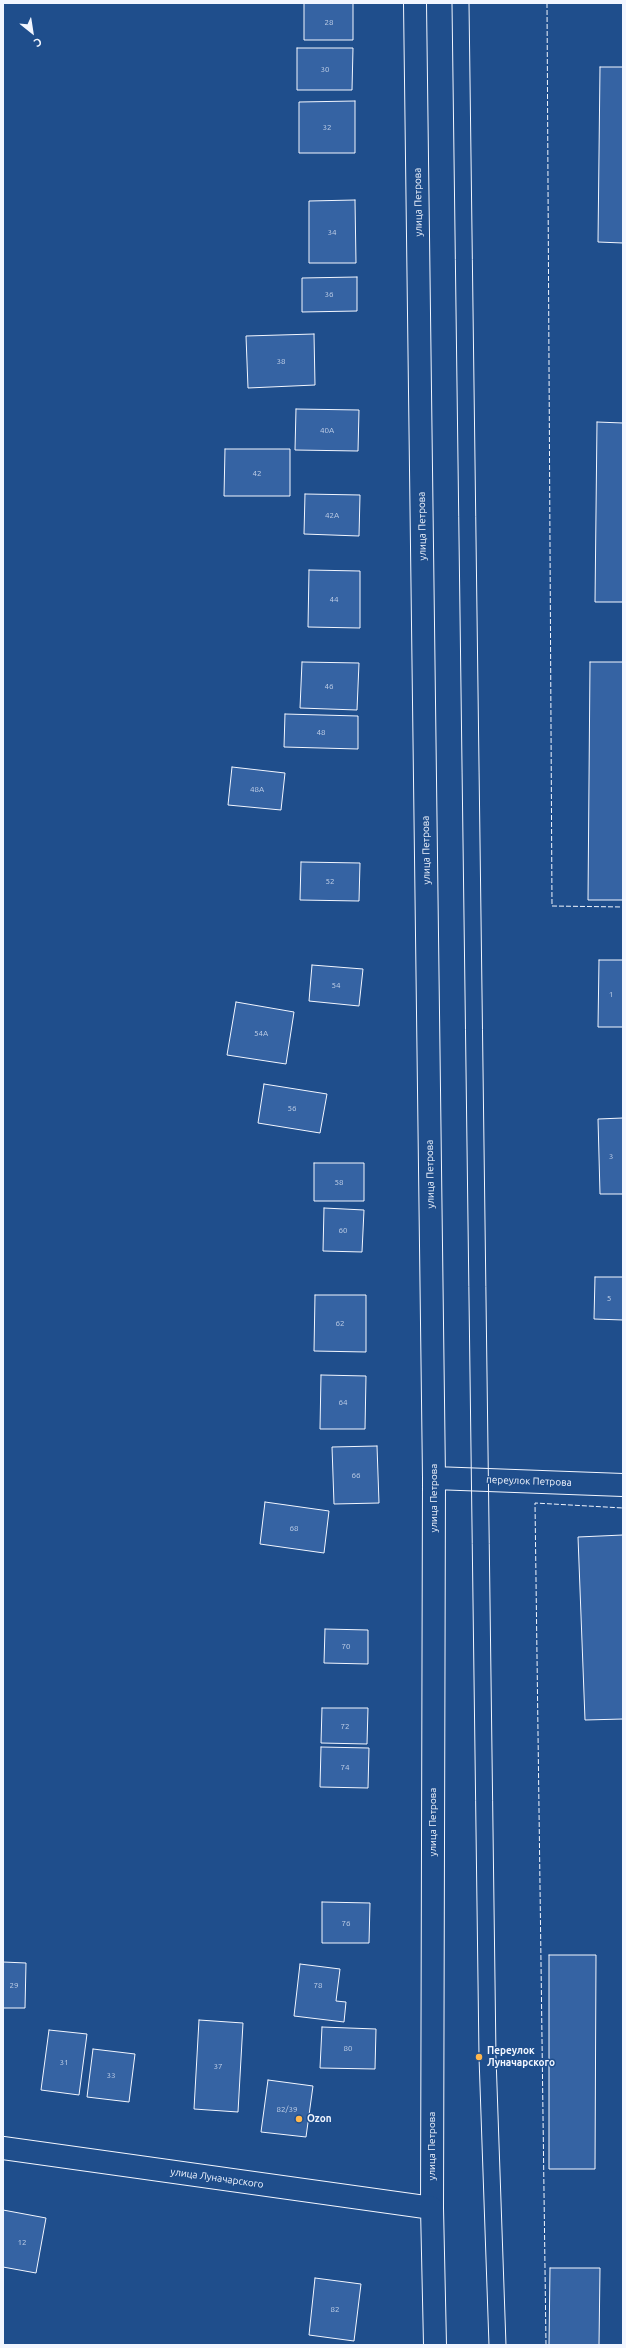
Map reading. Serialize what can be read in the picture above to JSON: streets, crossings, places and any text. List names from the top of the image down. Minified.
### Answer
{"streets":{"street":["улица Петрова","переулок Петрова","улица Луначарского"]},"crossings":[["улица Петрова","переулок Петрова"],["улица Петрова","улица Луначарского"]],"places":["Переулок Луначарского","Ozon"],"house_numbers":["28","30","32","34","36","38","40А","42","42А","44","46","48","48А","52","54","1","54А","56","3","58","60","5","62","64","66","68","70","72","74","76","29","78","80","31","37","33","82/39","12","82"],"north":"bottom right"}
